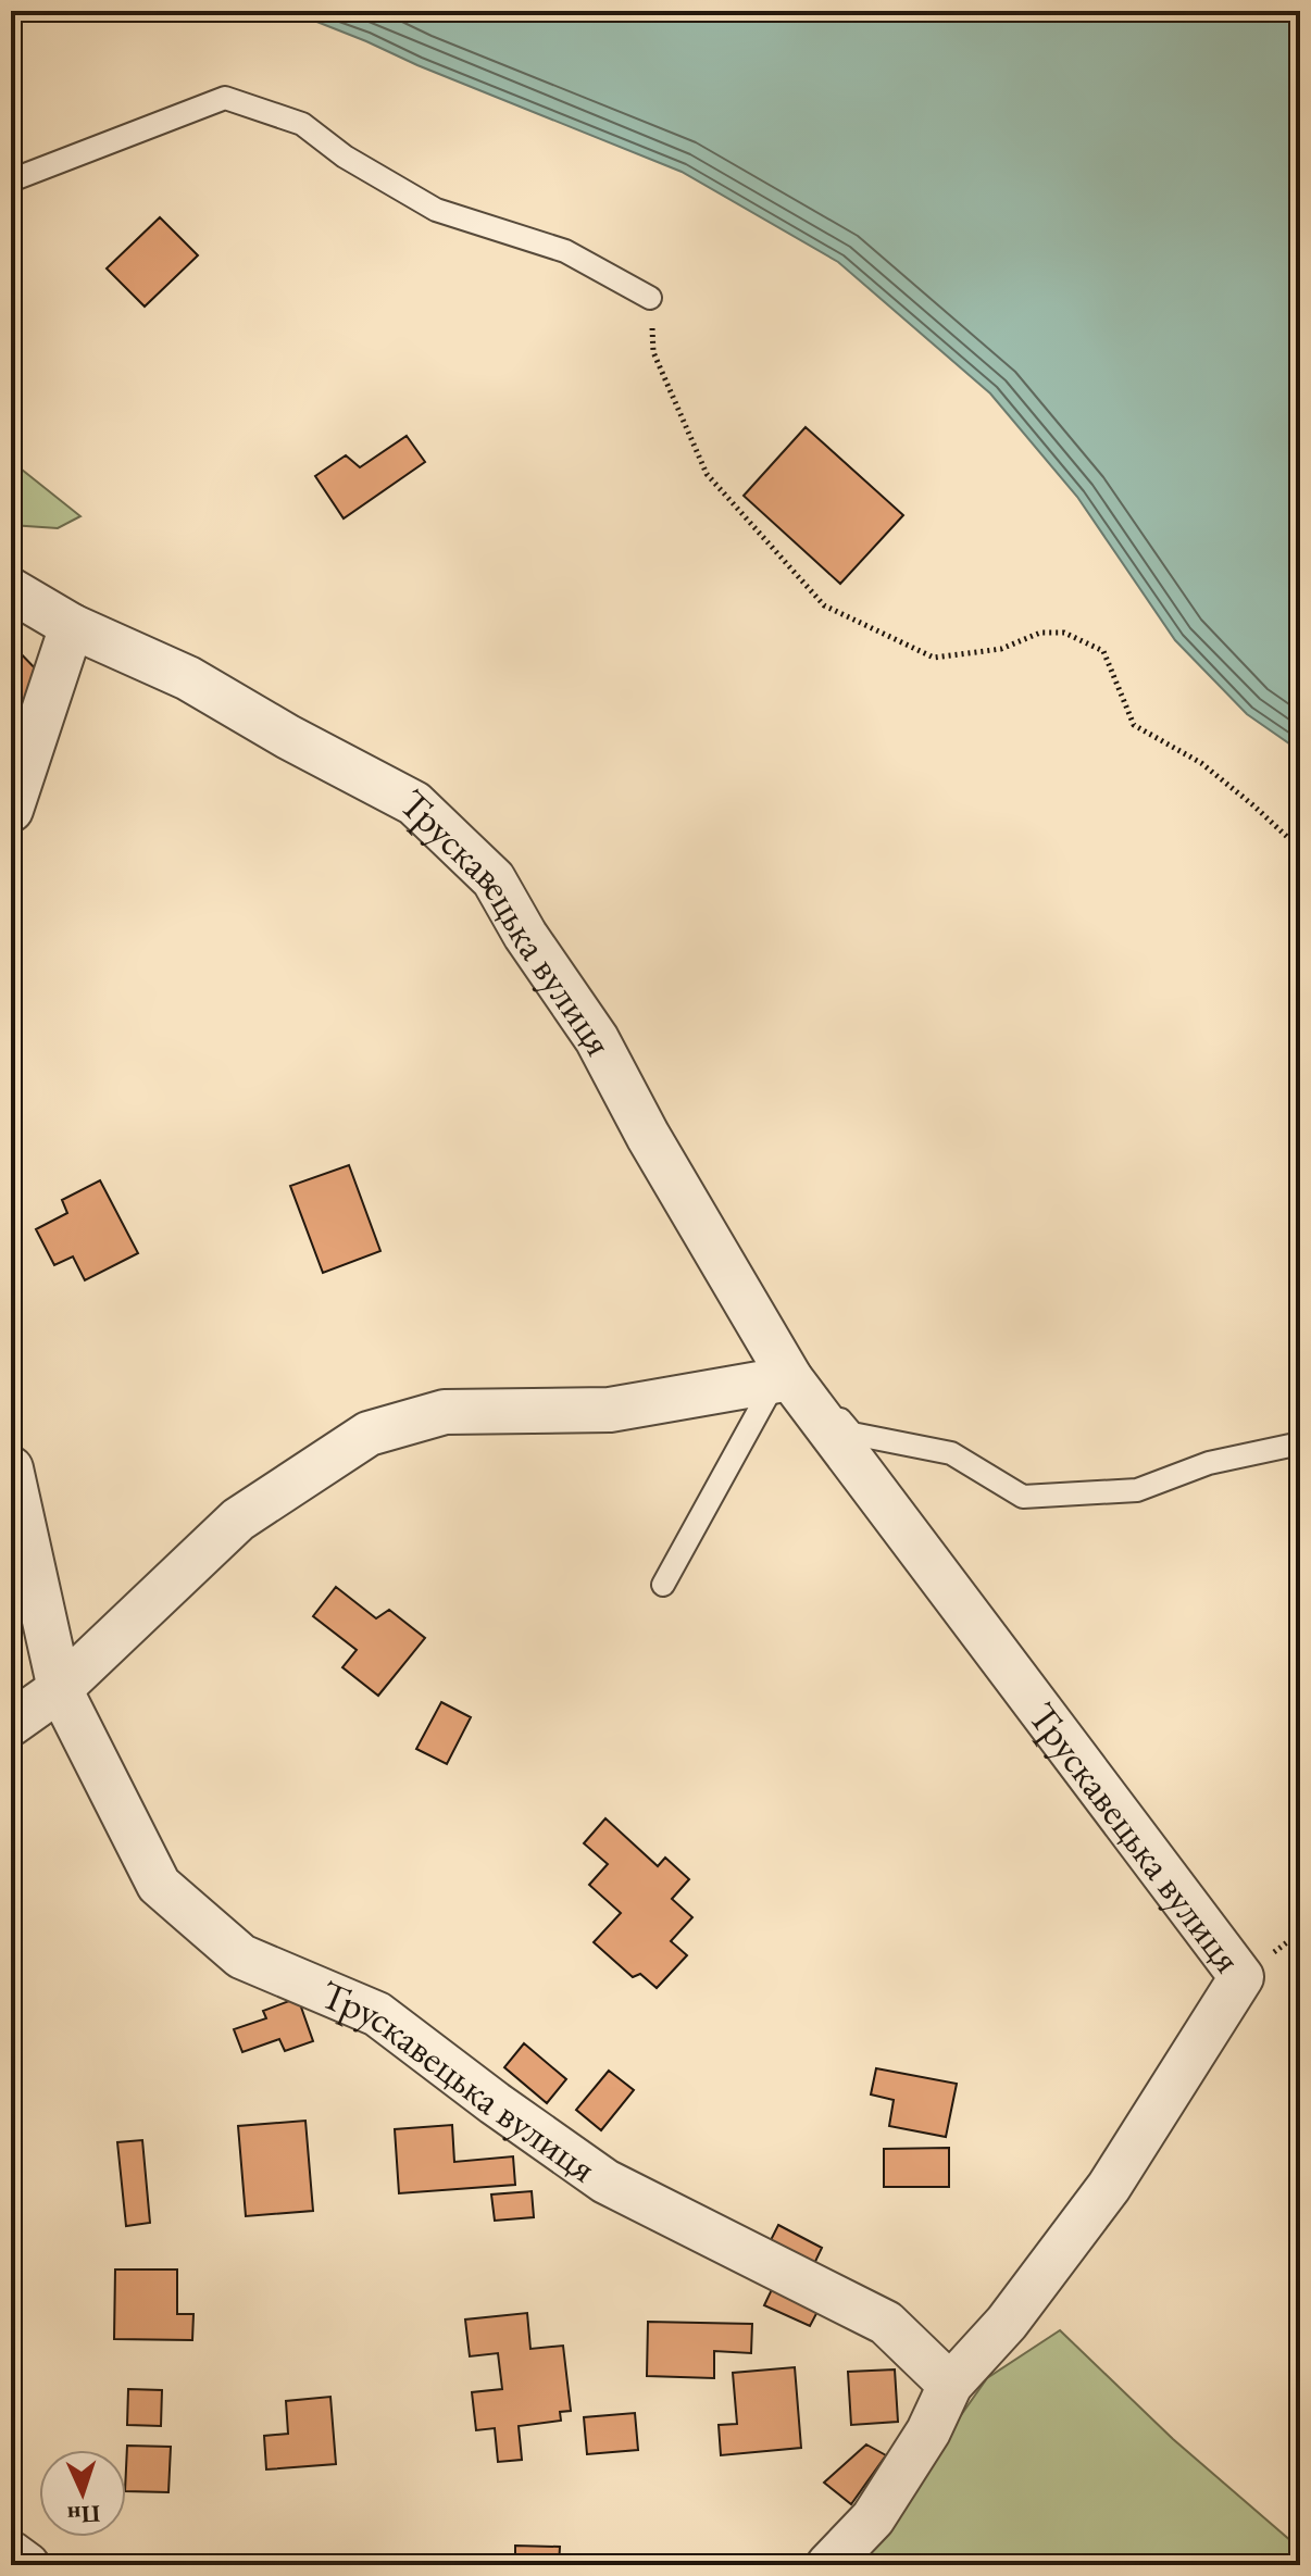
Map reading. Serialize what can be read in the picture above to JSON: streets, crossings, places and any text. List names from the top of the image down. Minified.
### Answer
{"streets":{"street":["Трускавецька вулиця"]},"north":"bottom"}
